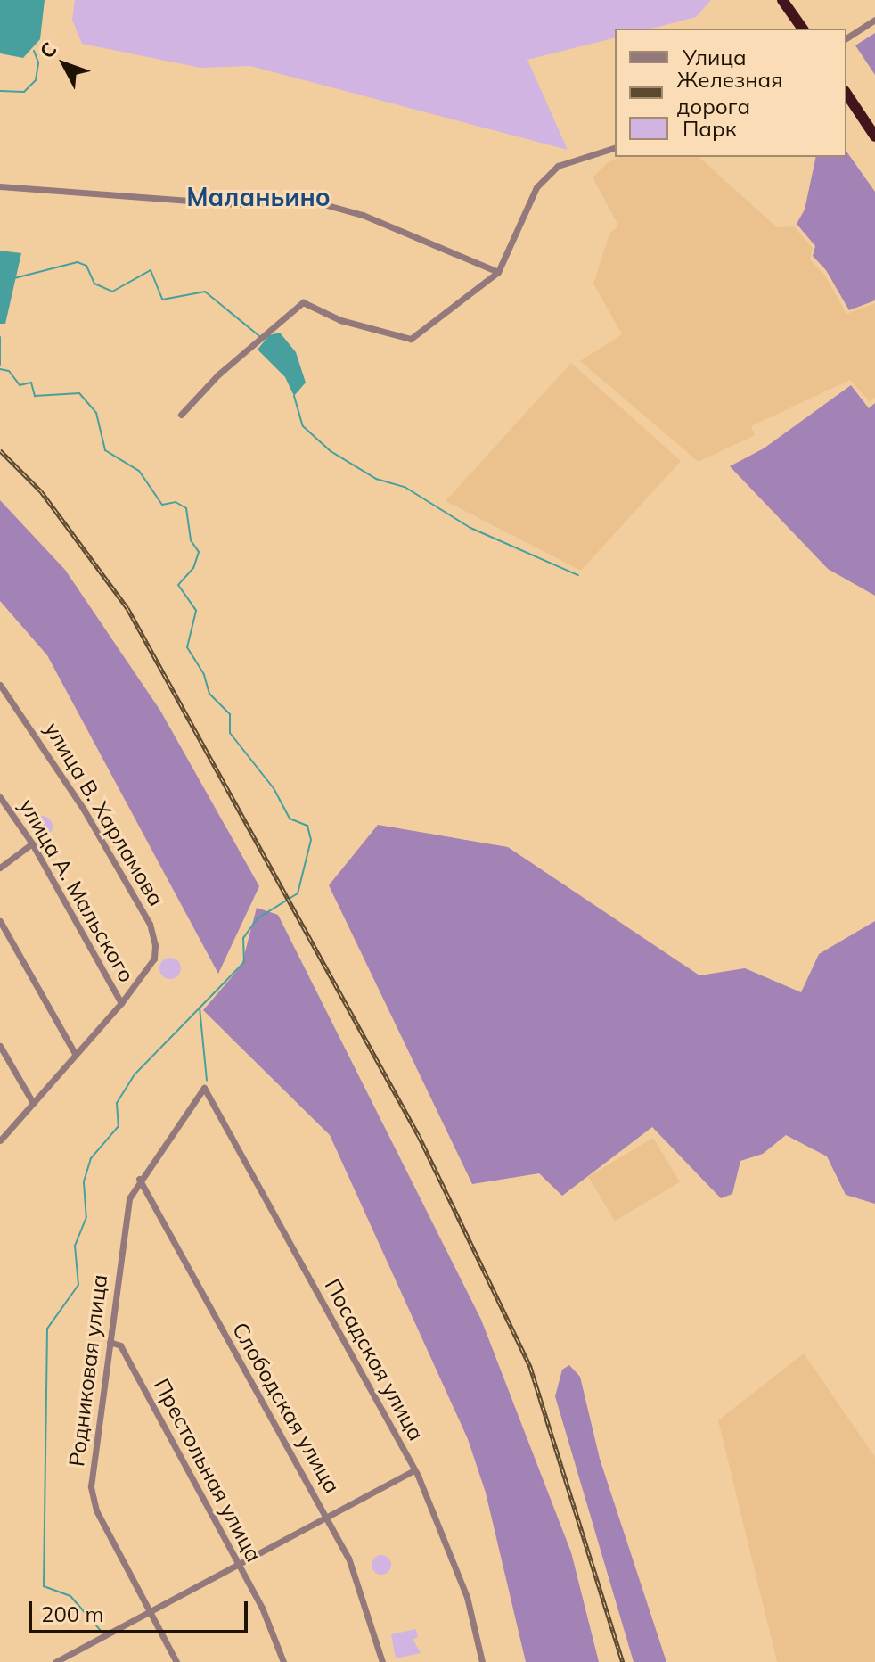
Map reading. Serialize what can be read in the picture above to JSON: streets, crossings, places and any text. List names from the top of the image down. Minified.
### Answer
{"streets":{"street":["улица В. Харламова","улица А. Мальского","Посадская улица","Родниковая улица","Слободская улица","Престольная улица"]},"crossings":[["улица В. Харламова","улица А. Мальского"],["Посадская улица","Родниковая улица"],["Родниковая улица","Слободская улица"],["Родниковая улица","Престольная улица"]],"districts":["Маланьино"],"legend":["Улица","Железная дорога","Парк"],"scale_bar":"200 m","north":"top left"}
